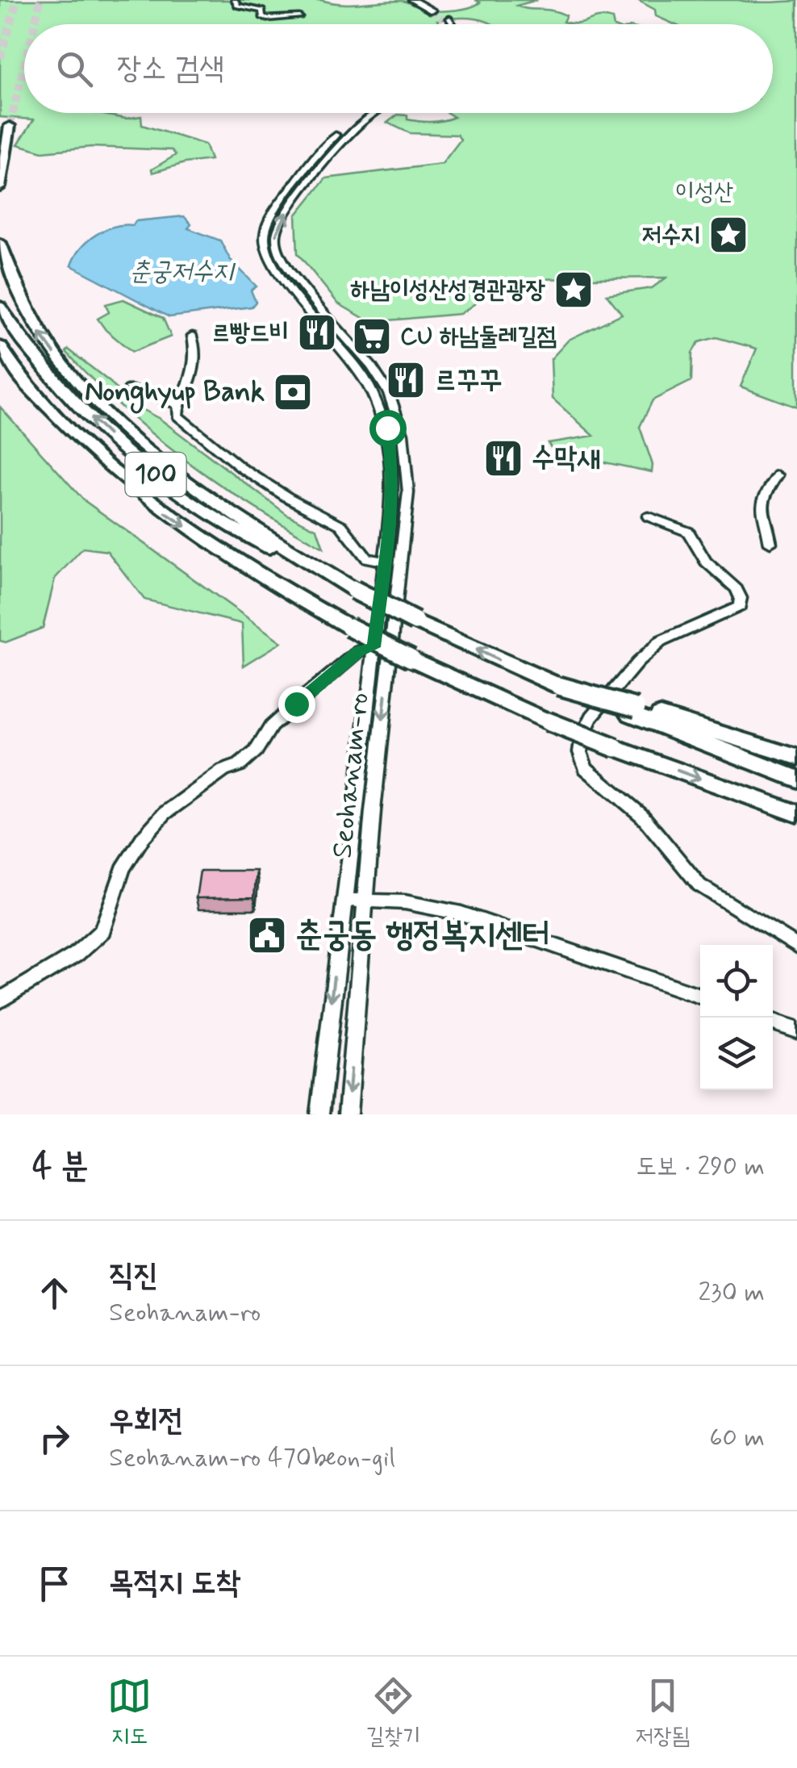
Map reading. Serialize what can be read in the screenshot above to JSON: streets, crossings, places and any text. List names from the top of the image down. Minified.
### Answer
{"streets":{"highway":["100"],"street":["Seohanam-ro"]},"water":["춘궁저수지"],"parks":["이성산"],"places":{"place":["저수지","하남이성산성경관광장"],"restaurant":["르빵드비","르꾸꾸","수막새"],"supermarket":["CU 하남둘레길점"],"bank":["Nonghyup Bank"],"public building":["춘궁동 행정복지센터"]},"page":{"search":"장소 검색","heading":["4 분","도보 · 290 m"],"list":[["직진","Seohanam-ro","230 m"],["우회전","Seohanam-ro 470beon-gil","60 m"],"목적지 도착"],"nav":["지도","길찾기","저장됨"]}}
